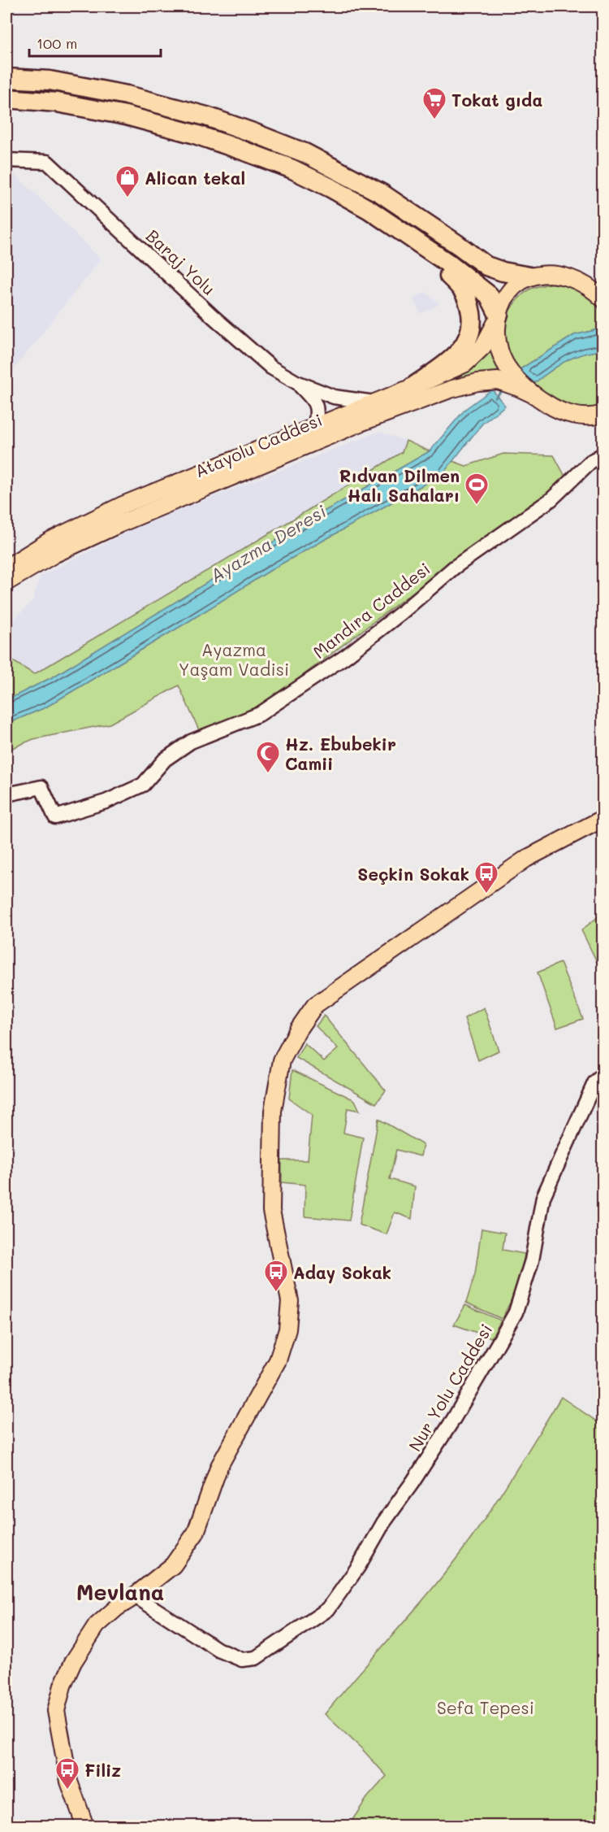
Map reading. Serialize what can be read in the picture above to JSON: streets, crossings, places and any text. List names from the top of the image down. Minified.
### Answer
{"streets":{"main road":["Atayolu Caddesi"],"street":["Baraj Yolu","Mandıra Caddesi","Nur Yolu Caddesi"]},"crossings":[["Baraj Yolu","Atayolu Caddesi"]],"districts":["Mevlana"],"water":["Ayazma Deresi"],"parks":["Ayazma Yaşam Vadisi","Sefa Tepesi"],"places":{"supermarket":["Tokat gıda"],"shop":["Alican tekal"],"sports":["Rıdvan Dilmen Halı Sahaları"],"mosque":["Hz. Ebubekir Camii"],"bus stop":["Seçkin Sokak","Aday Sokak","Filiz"]},"scale_bar":"100 m"}
